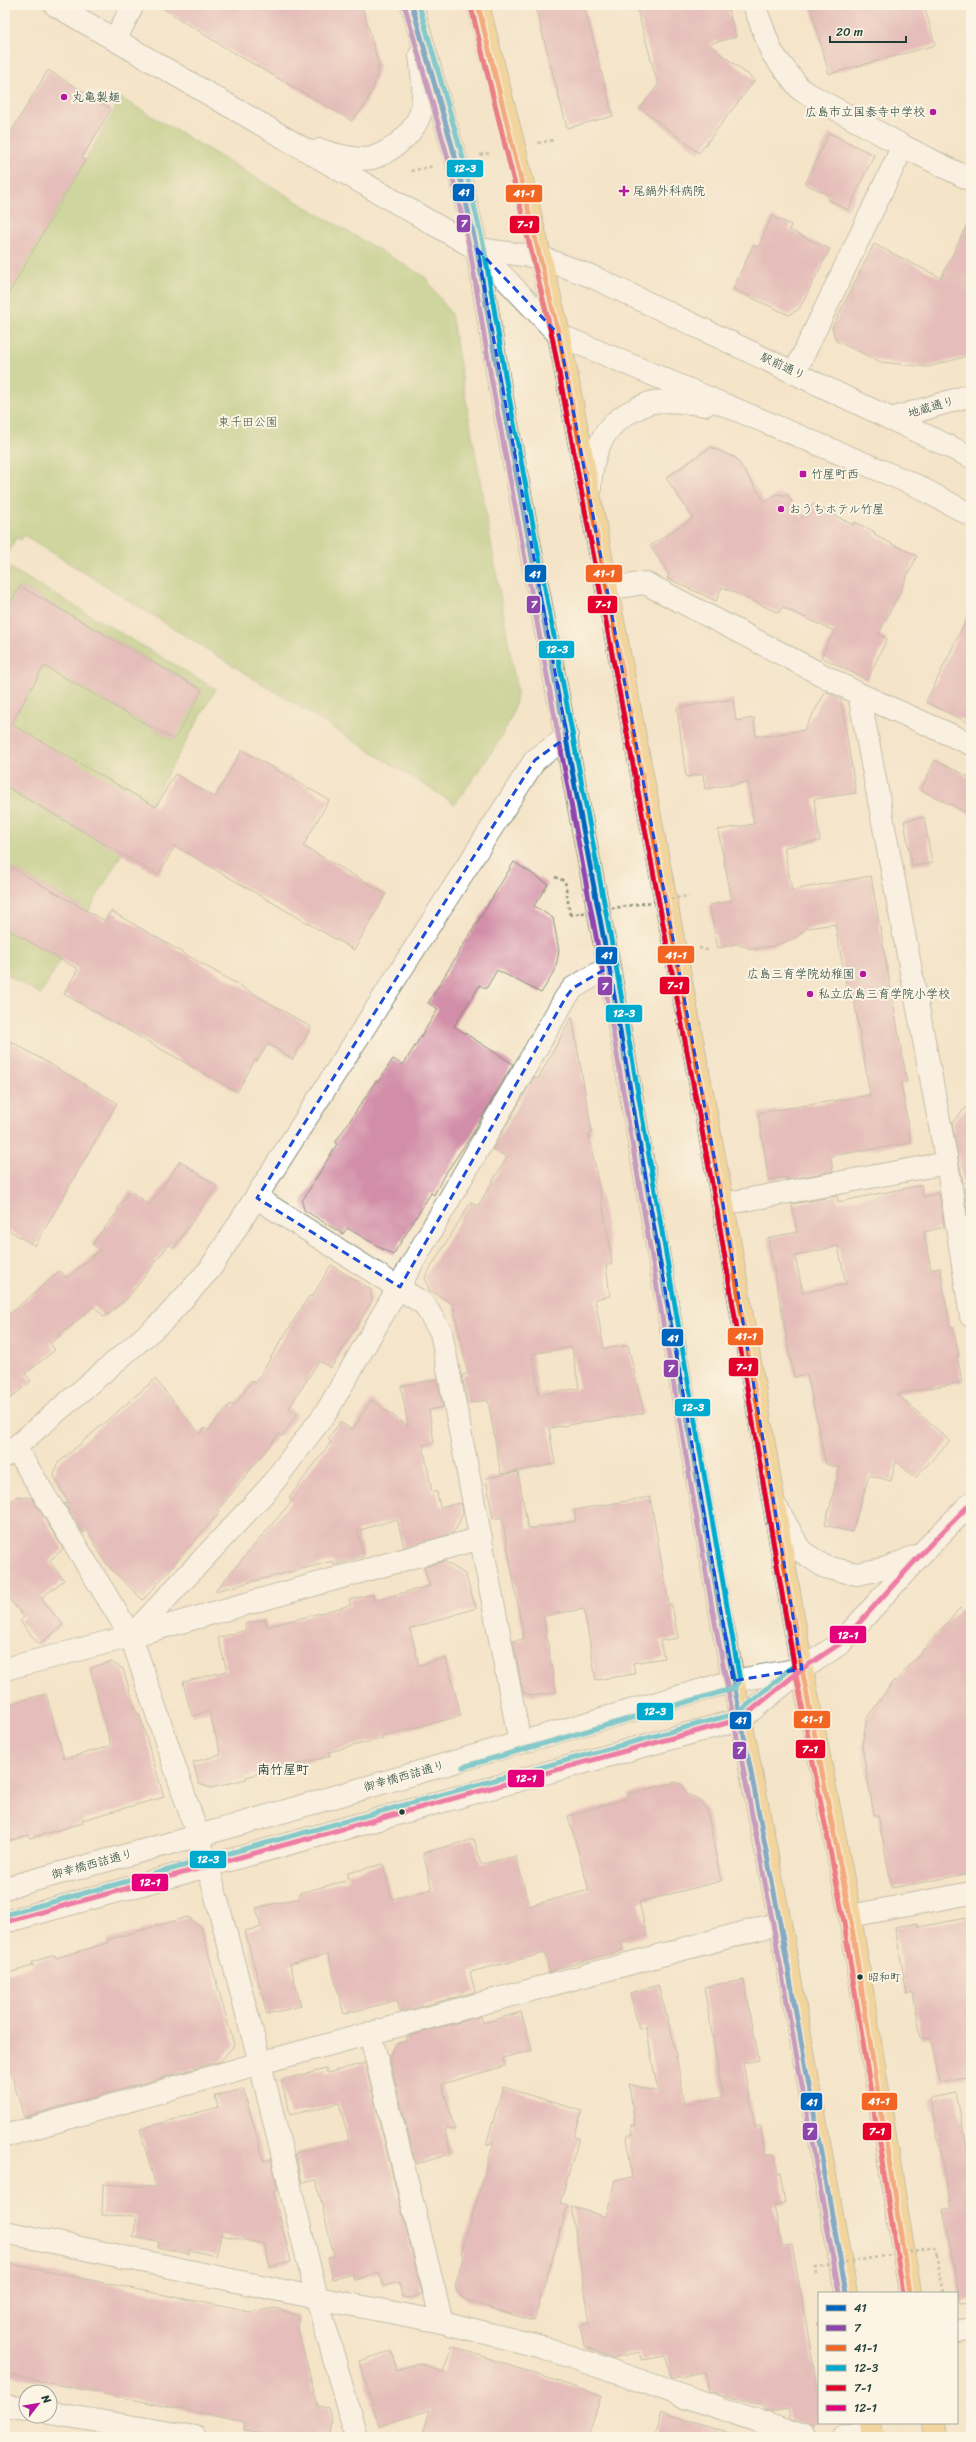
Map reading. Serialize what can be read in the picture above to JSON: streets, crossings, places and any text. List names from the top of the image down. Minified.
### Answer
{"streets":{"street":["駅前通り","地蔵通り","御幸橋西詰通り"]},"crossings":[["駅前通り","地蔵通り"]],"districts":["南竹屋町"],"parks":["東千田公園"],"places":{"other":["丸亀製麺","広島市立国泰寺中学校","おうちホテル竹屋","広島三育学院幼稚園","私立広島三育学院小学校","昭和町"],"health":["尾鍋外科病院"],"transit":["竹屋町西"]},"lines":["transit line 41","transit line 41-1","transit line 12-3","transit line 7","transit line 7-1","transit line 12-1"],"legend":["41","7","41-1","12-3","7-1","12-1"],"scale_bar":"20 m","north":"top right"}
